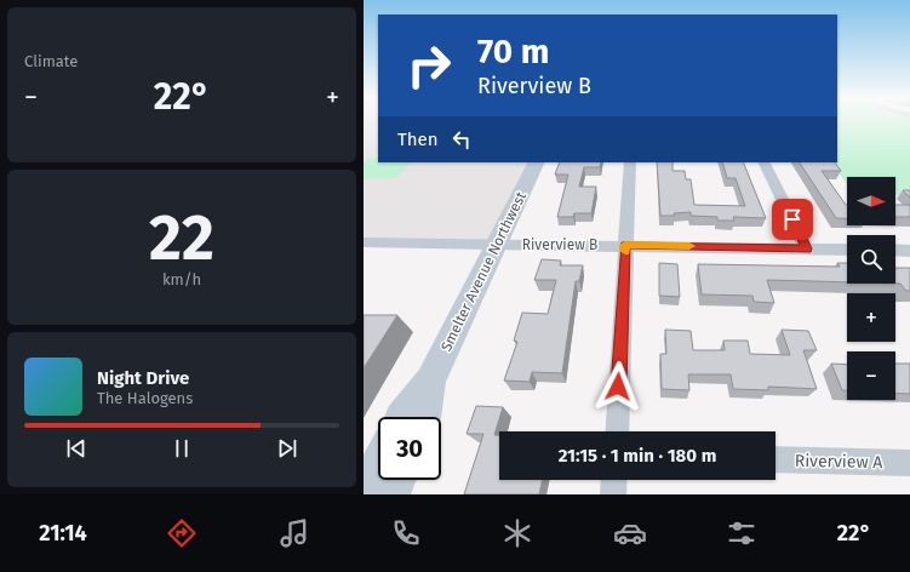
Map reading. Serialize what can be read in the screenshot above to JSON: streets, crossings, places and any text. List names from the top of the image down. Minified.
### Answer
{"streets":{"street":["Riverview B","Smelter Avenue Northwest","Riverview A"]},"crossings":[["Riverview B","Smelter Avenue Northwest"]],"north":"right","page":{"tile":["Climate",["22","km/h"]],"turn":["70 m","Riverview B"],"heat":["−","22°","+"],"then":"Then","map_buttons":["+","−"],"song":["Night Drive","The Halogens"],"limit":"30","trip":"21:15 · 1 min · 180 m","tabs":["21:14","22°"]}}
